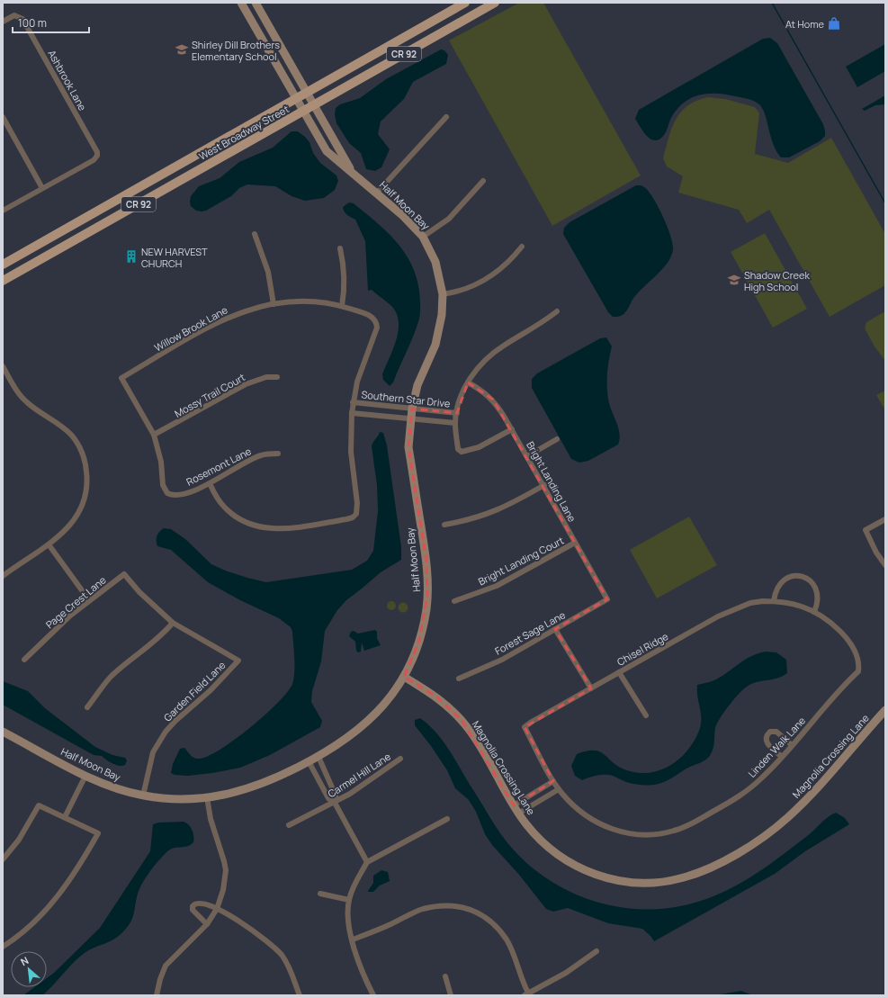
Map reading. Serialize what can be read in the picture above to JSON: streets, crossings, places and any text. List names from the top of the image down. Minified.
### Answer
{"streets":{"main road":["CR 92","West Broadway Street"],"street":["Ashbrook Lane","Half Moon Bay","Willow Brook Lane","Mossy Trail Court","Southern Star Drive","Rosemont Lane","Bright Landing Lane","Bright Landing Court","Page Crest Lane","Forest Sage Lane","Chisel Ridge","Garden Field Lane","Linden Walk Lane","Magnolia Crossing Lane","Carmel Hill Lane"]},"crossings":[["West Broadway Street","Half Moon Bay"],["Half Moon Bay","Southern Star Drive"],["Half Moon Bay","Garden Field Lane"],["Half Moon Bay","Magnolia Crossing Lane"],["Willow Brook Lane","Mossy Trail Court"],["Willow Brook Lane","Southern Star Drive"],["Willow Brook Lane","Rosemont Lane"],["Mossy Trail Court","Rosemont Lane"],["Bright Landing Lane","Bright Landing Court"],["Bright Landing Lane","Forest Sage Lane"],["Page Crest Lane","Garden Field Lane"],["Chisel Ridge","Linden Walk Lane"]],"places":{"shop":["At Home"],"school or university":["Shirley Dill Brothers Elementary School","Shadow Creek High School"],"building":["NEW HARVEST CHURCH"]},"scale_bar":"100 m","north":"top left"}
